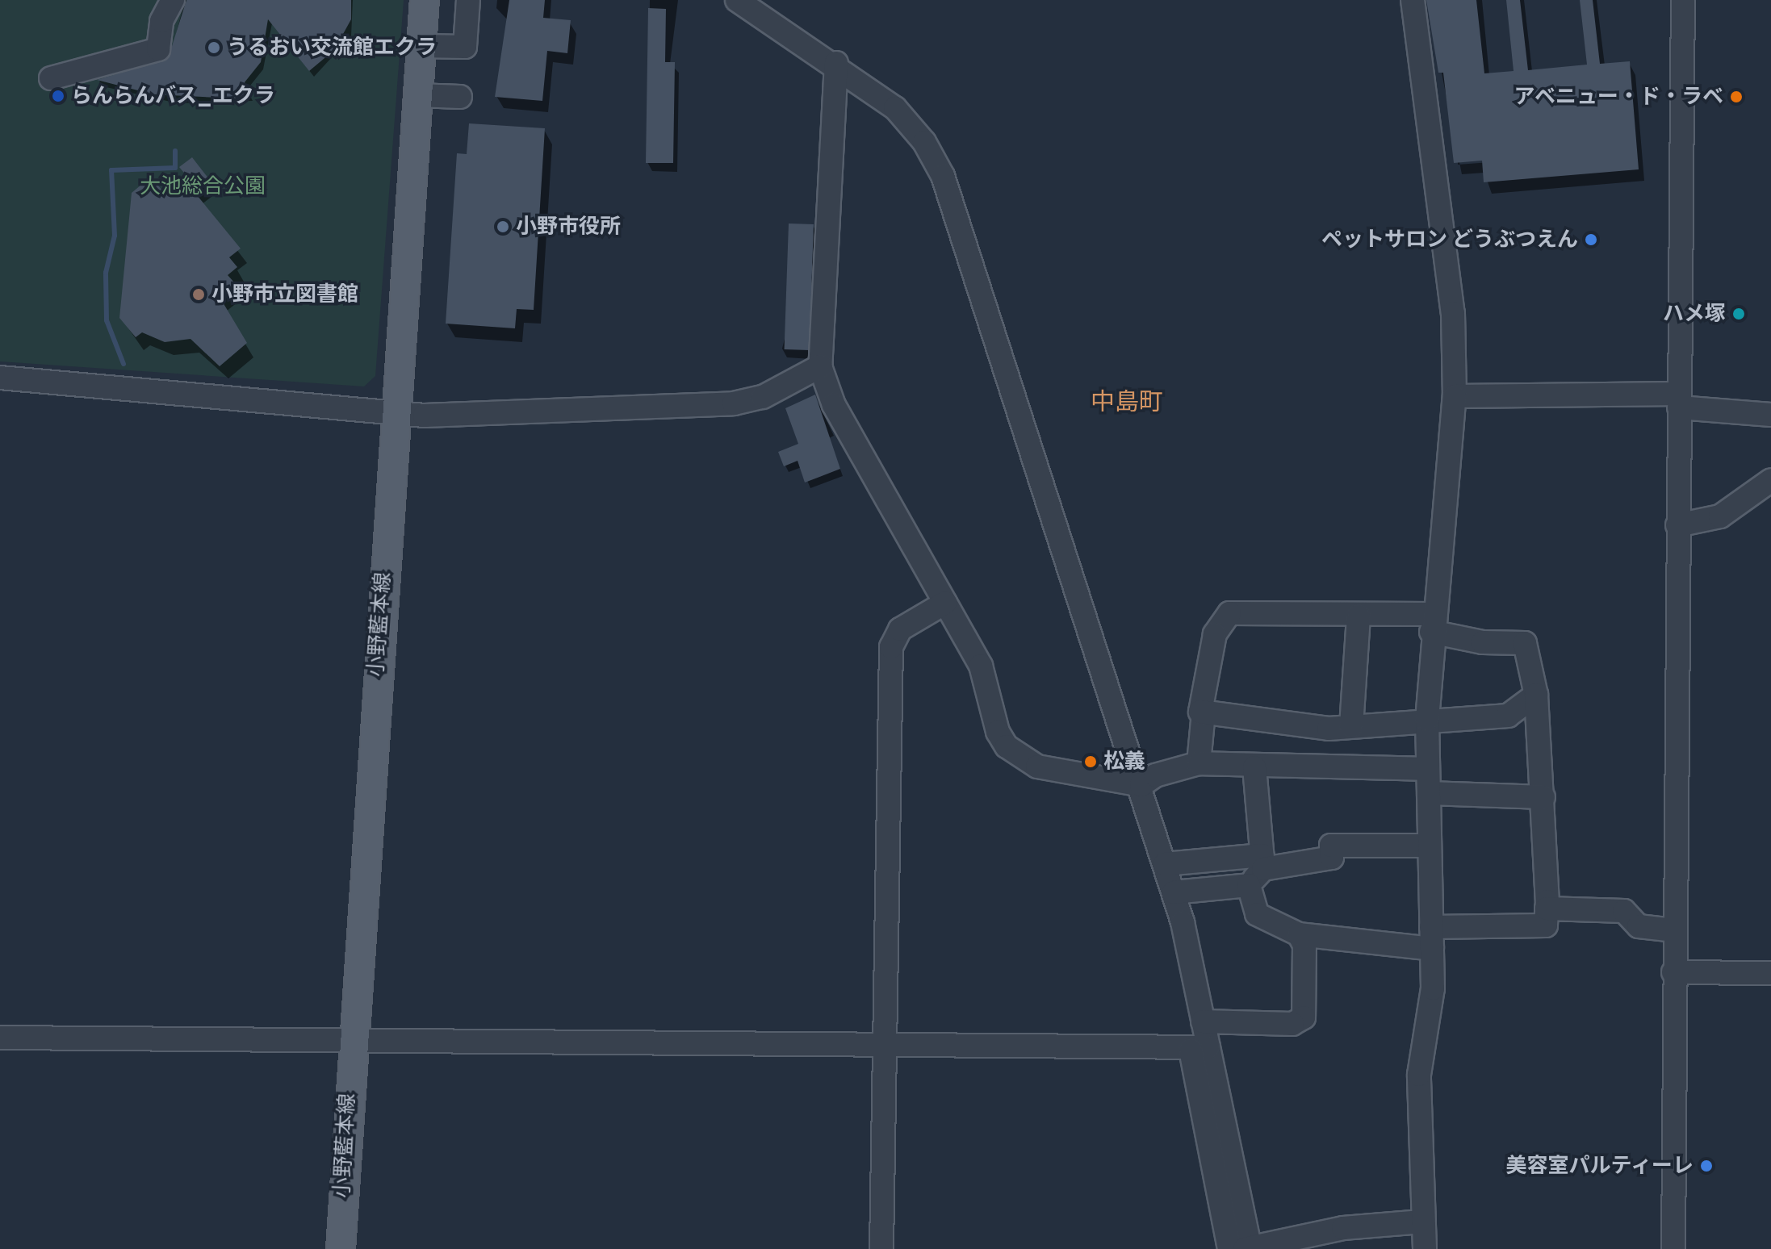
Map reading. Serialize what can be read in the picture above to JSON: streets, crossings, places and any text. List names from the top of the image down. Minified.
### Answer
{"streets":{"main road":["小野藍本線"]},"districts":["中島町"],"parks":["大池総合公園"],"places":["うるおい交流館エクラ","らんらんバス_エクラ","アベニュー・ド・ラベ","小野市役所","ペットサロン どうぶつえん","小野市立図書館","ハメ塚","松義","美容室パルティーレ"]}
